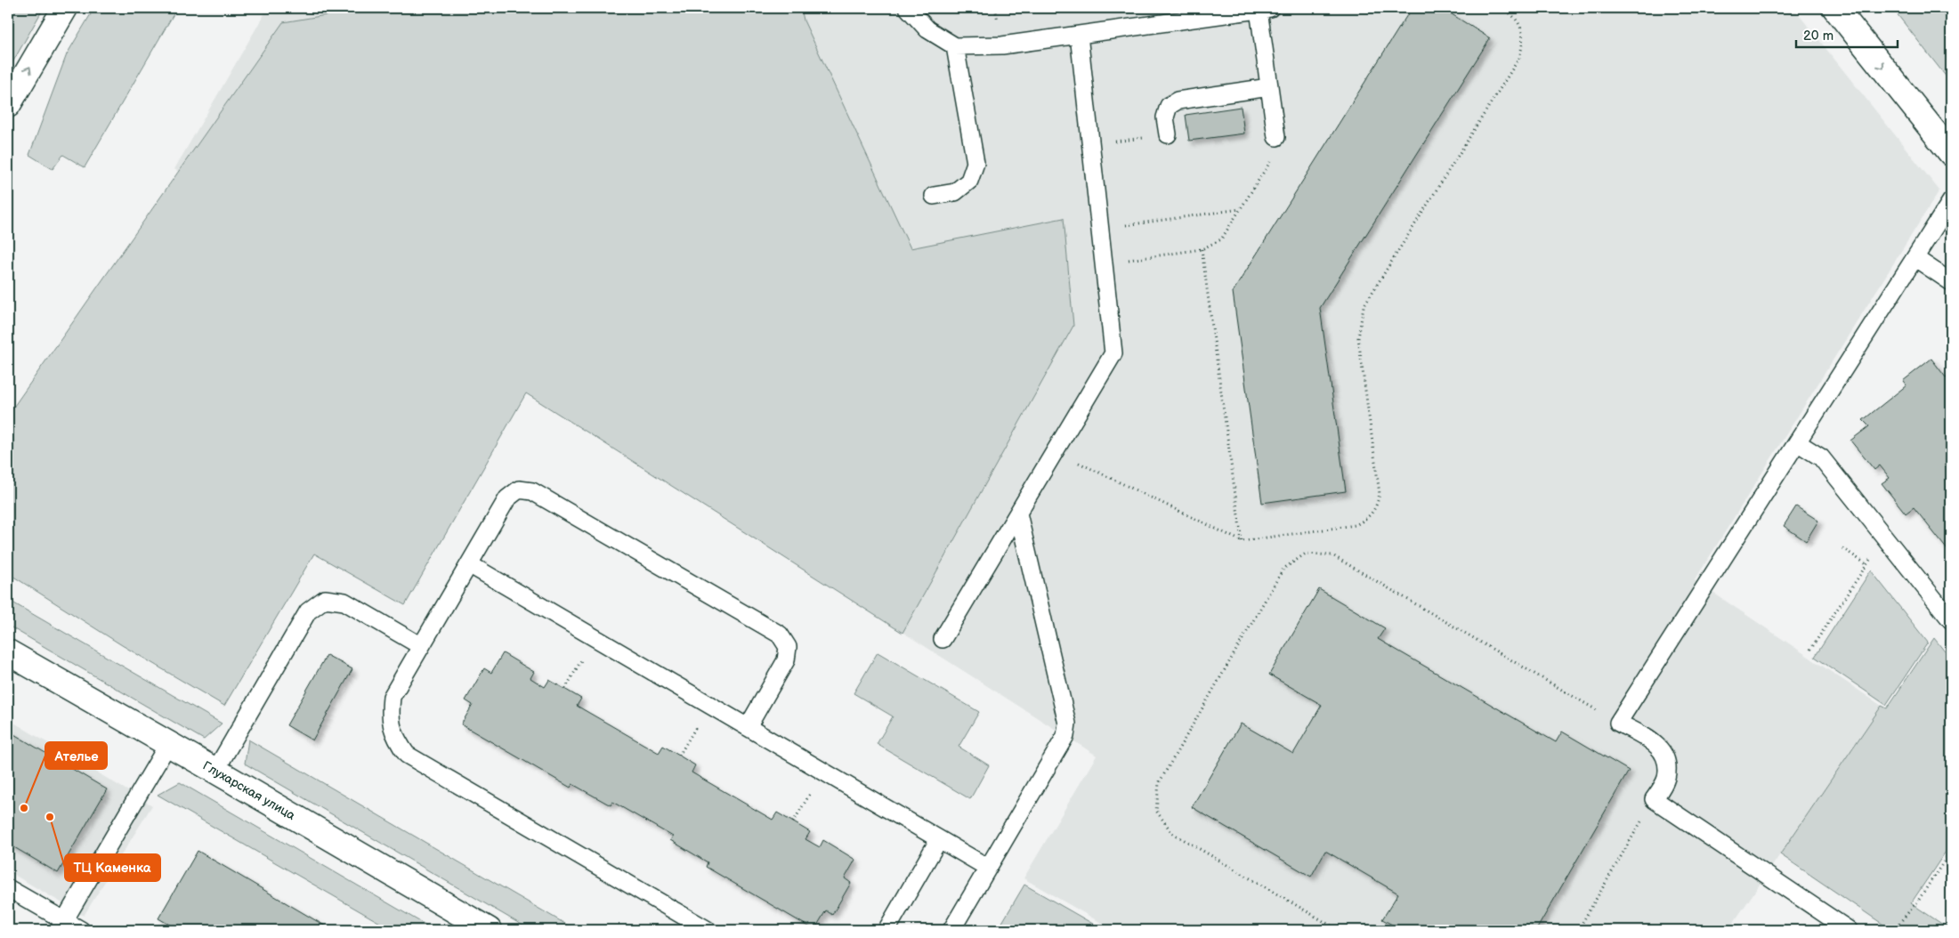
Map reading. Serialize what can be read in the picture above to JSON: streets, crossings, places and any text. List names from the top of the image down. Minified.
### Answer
{"streets":{"street":["Глухарская улица"]},"places":["Ателье","ТЦ Каменка"],"scale_bar":"20 m"}
